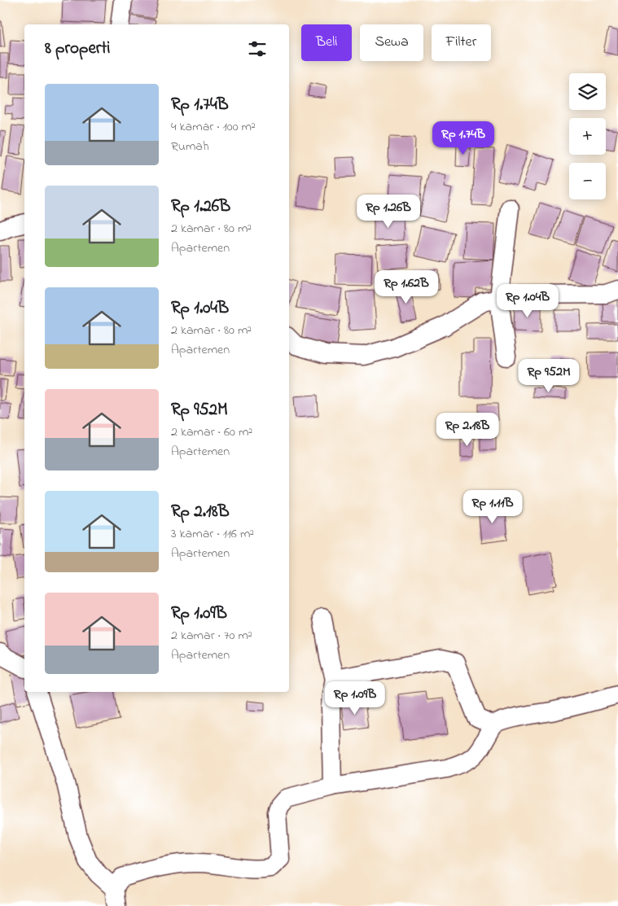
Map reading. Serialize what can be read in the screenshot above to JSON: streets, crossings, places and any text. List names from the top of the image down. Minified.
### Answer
{"page":{"chip":["Beli","Sewa","Filter"],"heading":"8 properti","map_buttons":["+","−"],"list":[{"name":"Rp 1.74B","note":"4 kamar · 100 m² · Rumah"},{"name":"Rp 1.26B","note":"2 kamar · 80 m² · Apartemen"},{"name":"Rp 1.04B","note":"2 kamar · 80 m² · Apartemen"},{"name":"Rp 952M","note":"2 kamar · 60 m² · Apartemen"},{"name":"Rp 2.18B","note":"3 kamar · 116 m² · Apartemen"},{"name":"Rp 1.09B","note":"2 kamar · 70 m² · Apartemen"}],"price":["Rp 1.74B","Rp 1.26B","Rp 1.62B","Rp 1.04B","Rp 952M","Rp 2.18B","Rp 1.11B","Rp 1.09B"]}}
